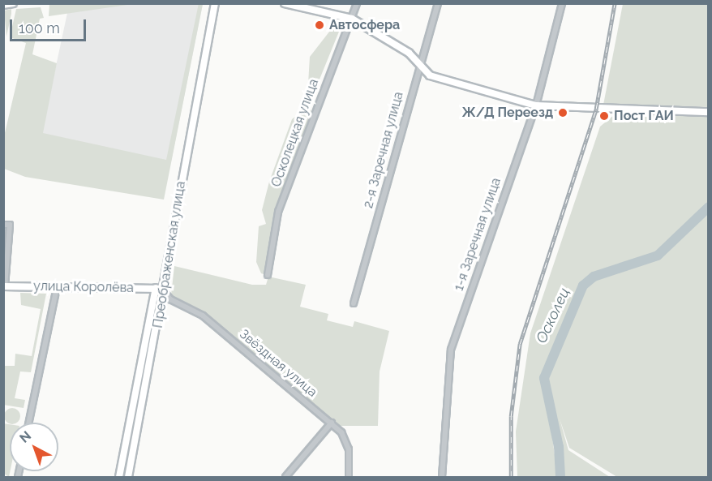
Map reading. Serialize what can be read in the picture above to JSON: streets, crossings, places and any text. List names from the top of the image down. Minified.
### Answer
{"streets":{"main road":["Преображенская улица","улица Королёва"],"street":["Осколецкая улица","2-я Заречная улица","1-я Заречная улица","Звёздная улица"]},"crossings":[["Преображенская улица","улица Королёва"],["Преображенская улица","Звёздная улица"],["улица Королёва","Звёздная улица"]],"water":["Осколец"],"places":["Автосфера","Ж/Д Переезд","Пост ГАИ"],"scale_bar":"100 m","north":"top left"}
